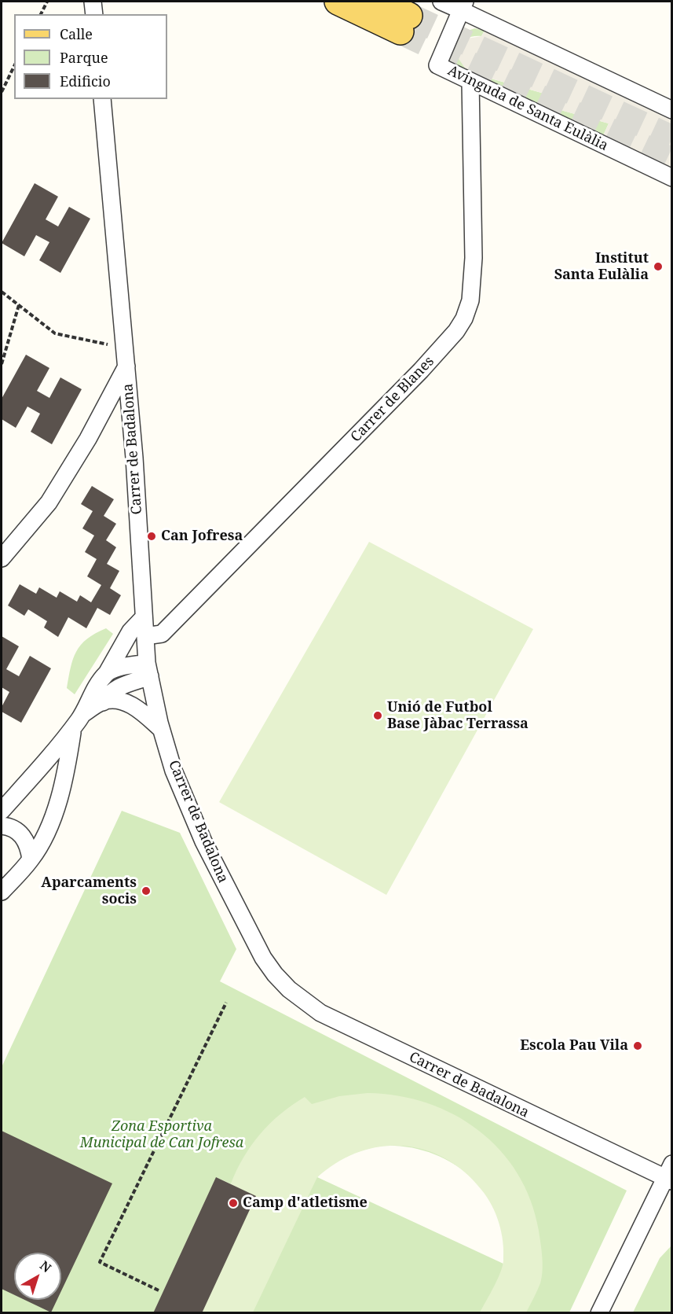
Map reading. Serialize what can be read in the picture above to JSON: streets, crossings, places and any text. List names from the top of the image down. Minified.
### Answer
{"streets":{"street":["Avinguda de Santa Eulàlia","Carrer de Blanes","Carrer de Badalona"]},"crossings":[["Avinguda de Santa Eulàlia","Carrer de Blanes"],["Carrer de Blanes","Carrer de Badalona"]],"parks":["Zona Esportiva Municipal de Can Jofresa"],"places":["Institut Santa Eulàlia","Can Jofresa","Unió de Futbol Base Jàbac Terrassa","Aparcaments socis","Escola Pau Vila","Camp d'atletisme"],"legend":["Calle","Parque","Edificio"],"north":"top right"}
